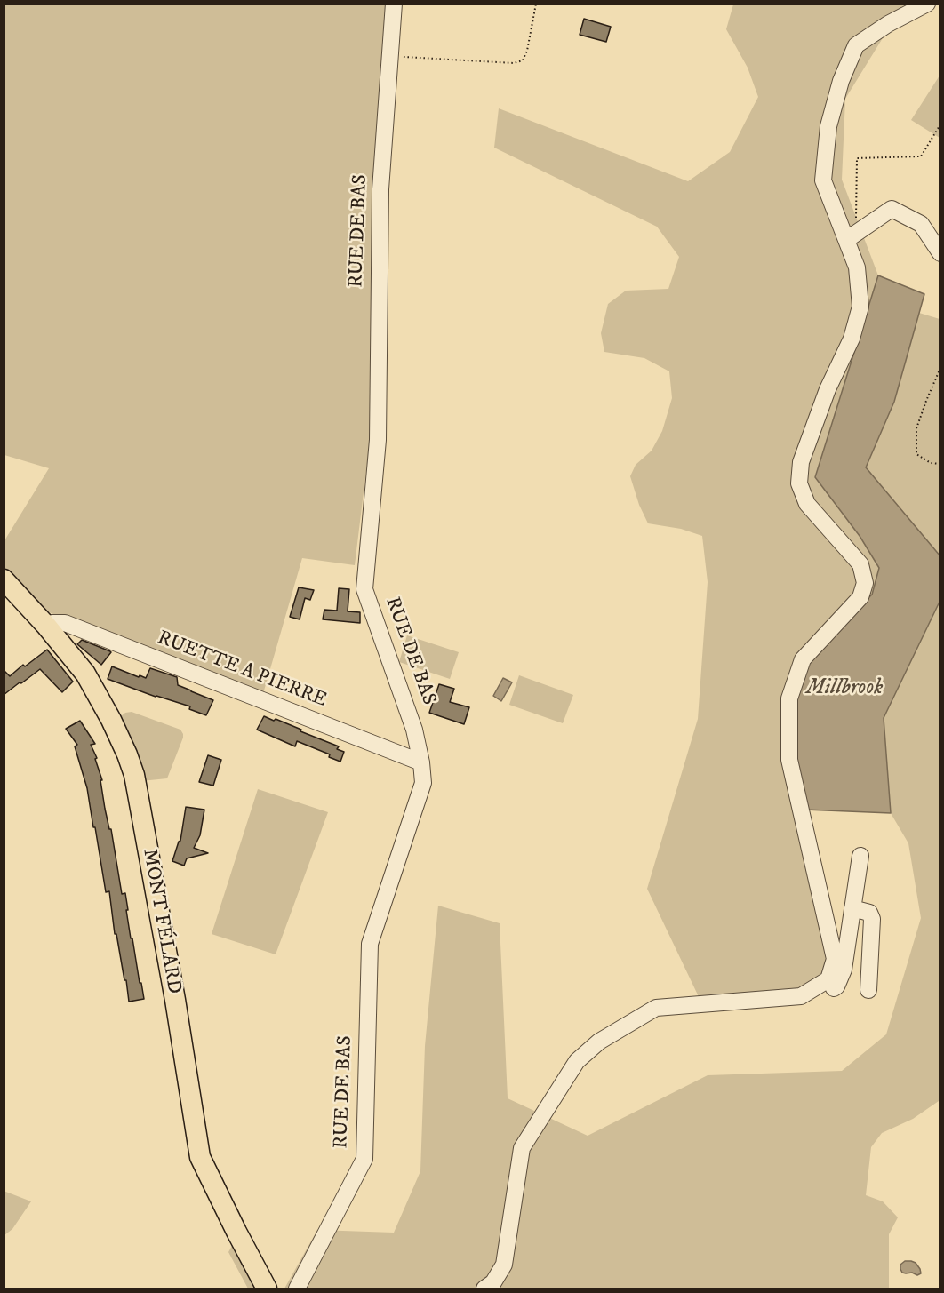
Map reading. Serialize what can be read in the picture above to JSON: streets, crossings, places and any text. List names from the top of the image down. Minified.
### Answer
{"streets":{"main road":["MONT FÉLARD"],"street":["RUE DE BAS","RUETTE A PIERRE"]},"crossings":[["RUE DE BAS","RUETTE A PIERRE"],["RUETTE A PIERRE","MONT FÉLARD"]],"water":["Millbrook"]}
